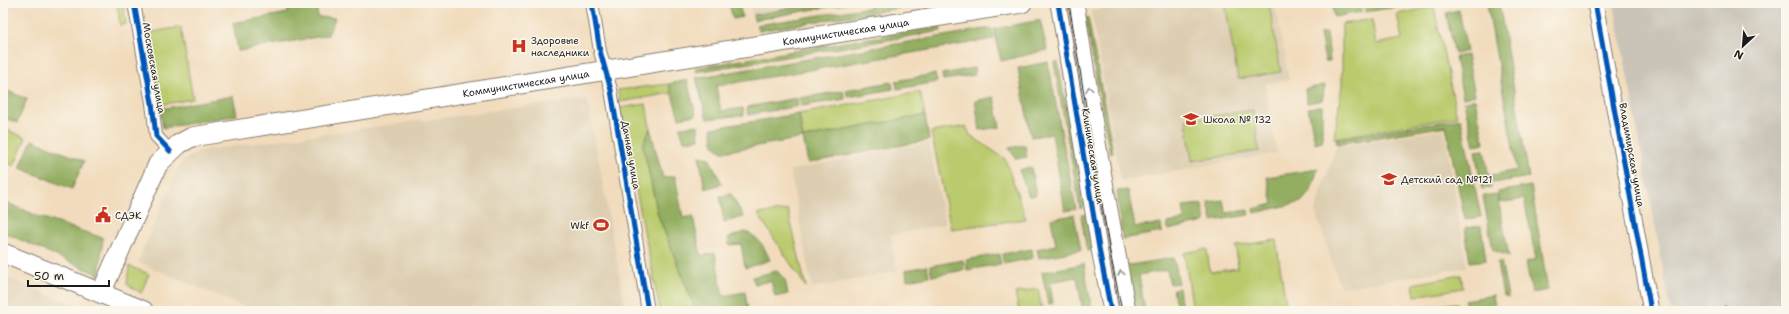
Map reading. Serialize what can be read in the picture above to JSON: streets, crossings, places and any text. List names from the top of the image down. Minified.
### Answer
{"streets":{"main road":["Коммунистическая улица"],"street":["Московская улица","Дачная улица","Владимирская улица","Клиническая улица"]},"crossings":[["Коммунистическая улица","Московская улица"],["Коммунистическая улица","Дачная улица"]],"places":{"hospital":["Здоровые наследники"],"school or university":["Школа № 132","Детский сад №121"],"public building":["СДЭК"],"sports":["Wkf"]},"scale_bar":"50 m","north":"bottom left"}
